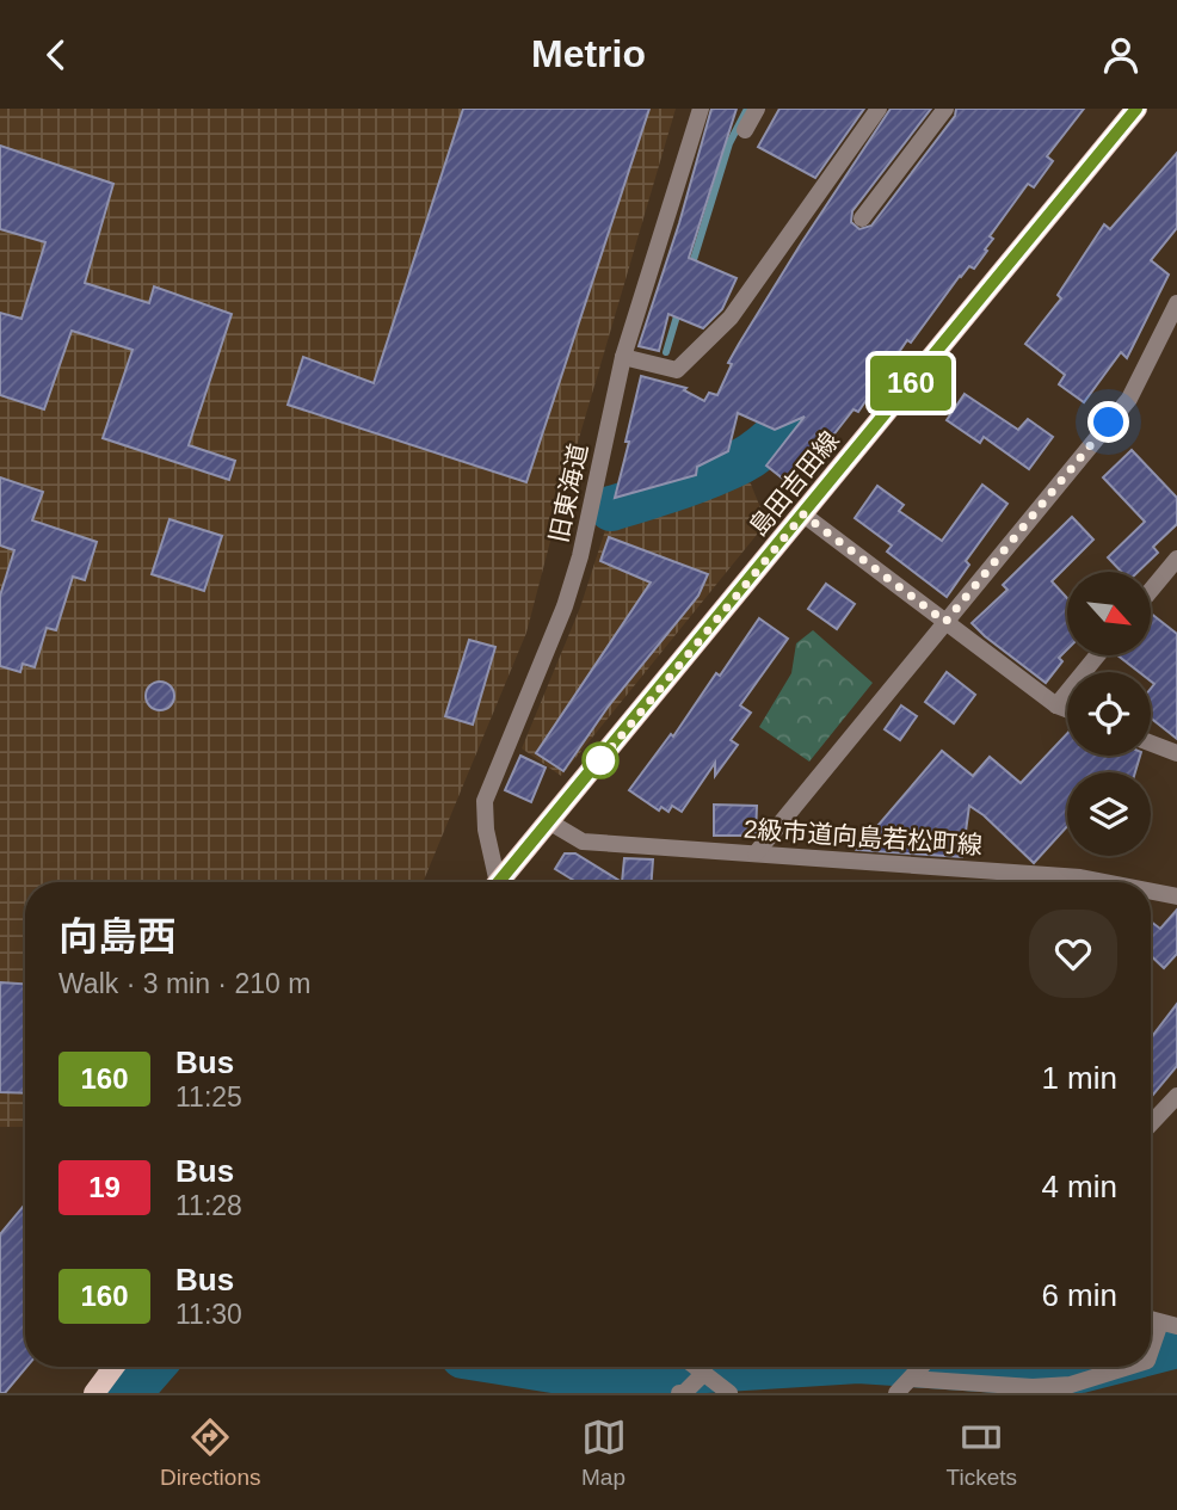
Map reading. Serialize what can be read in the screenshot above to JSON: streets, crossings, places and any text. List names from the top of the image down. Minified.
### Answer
{"streets":{"main road":["島田吉田線"],"street":["旧東海道","2級市道向島若松町線"]},"crossings":[["島田吉田線","2級市道向島若松町線"]],"lines":["bus line 160"],"north":"bottom right","page":{"header":"Metrio","on_map":"160","heading":["向島西","Walk · 3 min · 210 m"],"list":[{"mark":"160","name":"Bus","note":"11:25","value":"1 min"},{"mark":"19","name":"Bus","note":"11:28","value":"4 min"},{"mark":"160","name":"Bus","note":"11:30","value":"6 min"}],"tabs":["Directions","Map","Tickets"]}}
